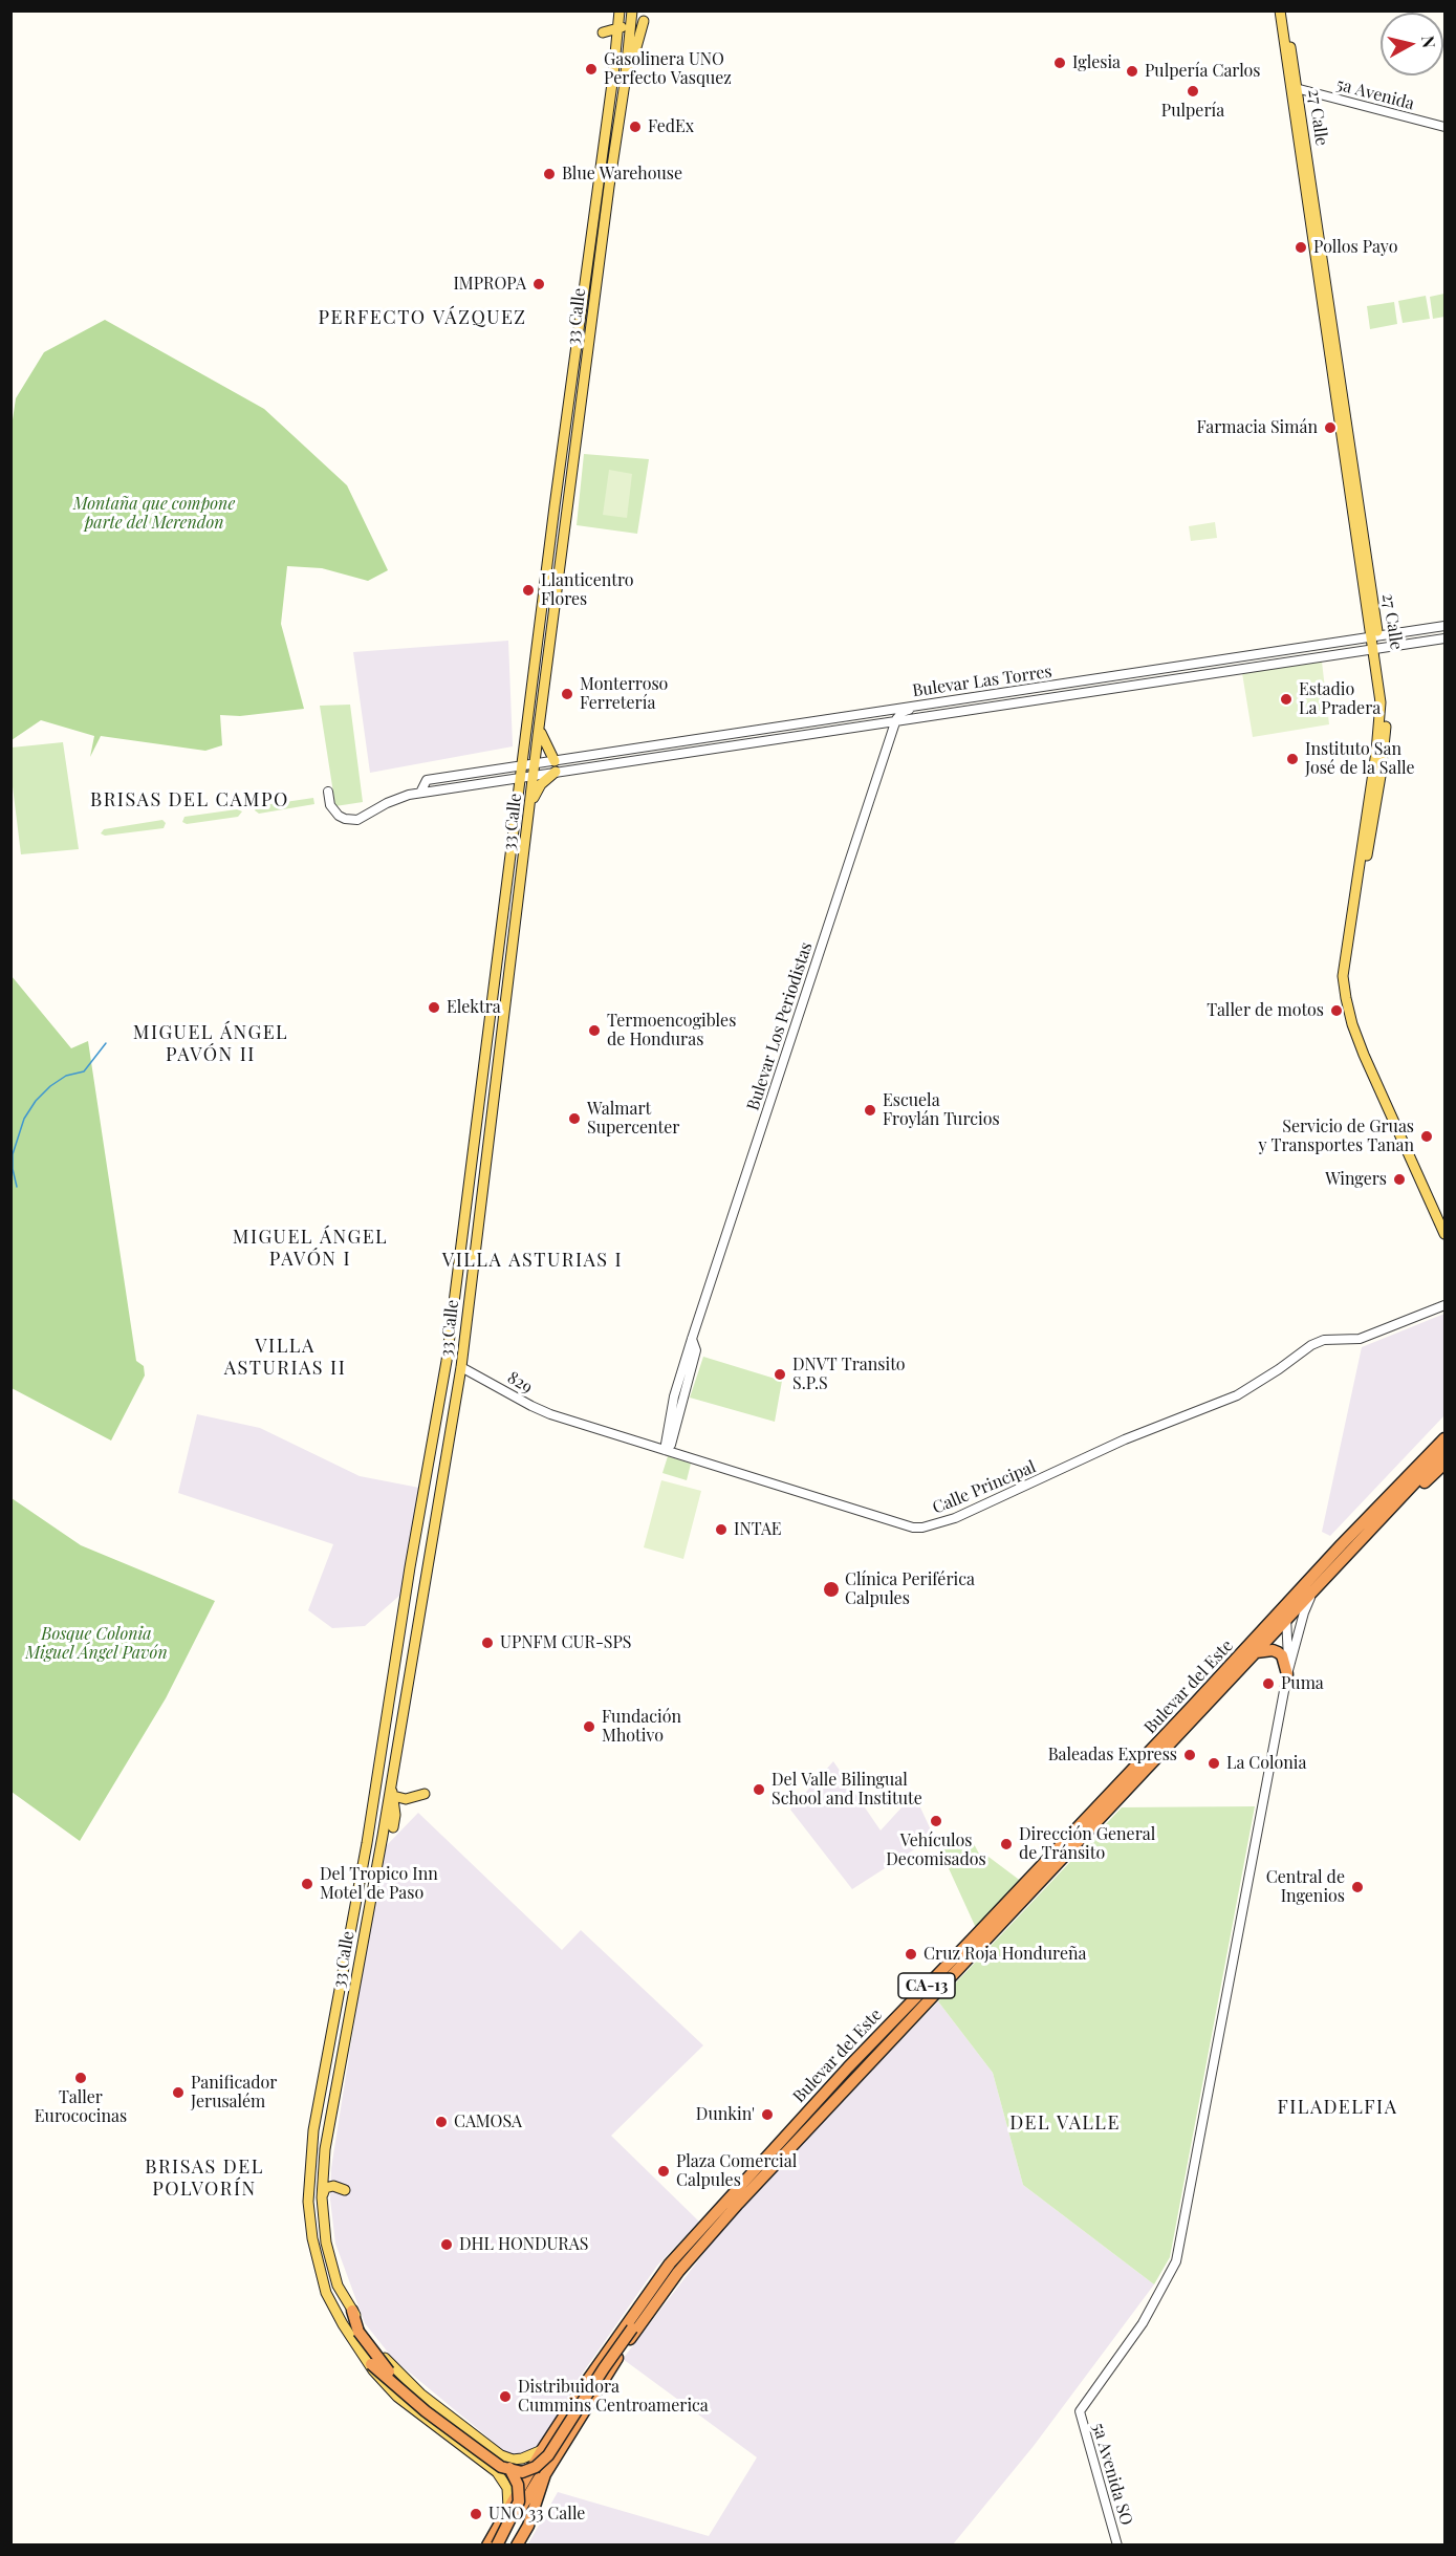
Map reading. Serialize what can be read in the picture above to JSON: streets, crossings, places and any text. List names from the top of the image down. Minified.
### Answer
{"streets":{"highway":["Bulevar del Este","CA-13"],"main road":["27 Calle","33 Calle"],"street":["5a Avenida","Bulevar Las Torres","Bulevar Los Periodistas","829","Calle Principal","5a Avenida SO"]},"crossings":[["5a Avenida","27 Calle"],["27 Calle","Bulevar Las Torres"],["33 Calle","Bulevar Las Torres"],["33 Calle","829"],["33 Calle","Bulevar del Este"],["Bulevar Las Torres","Bulevar Los Periodistas"],["Bulevar Los Periodistas","Calle Principal"],["829","Calle Principal"]],"districts":["PERFECTO VÁZQUEZ","BRISAS DEL CAMPO","MIGUEL ÁNGEL PAVÓN II","MIGUEL ÁNGEL PAVÓN I","VILLA ASTURIAS I","VILLA ASTURIAS II","FILADELFIA","DEL VALLE","BRISAS DEL POLVORÍN"],"parks":["Montaña que compone parte del Merendon","Bosque Colonia Miguel Ángel Pavón"],"places":["Iglesia","Gasolinera UNO Perfecto Vasquez","Pulpería Carlos","Pulpería","FedEx","Blue Warehouse","Pollos Payo","IMPROPA","Farmacia Simán","Llanticentro Flores","Monterroso Ferretería","Estadio La Pradera","Instituto San José de la Salle","Elektra","Taller de motos","Termoencogibles de Honduras","Escuela Froylán Turcios","Walmart Supercenter","Servicio de Gruas y Transportes Tanan","Wingers","DNVT Transito S.P.S","INTAE","Clínica Periférica Calpules","UPNFM CUR-SPS","Puma","Fundación Mhotivo","Baleadas Express","La Colonia","Del Valle Bilingual School and Institute","Vehículos Decomisados","Dirección General de Tránsito","Del Tropico Inn Motel de Paso","Central de Ingenios","Cruz Roja Hondureña","Taller Eurococinas","Panificador Jerusalém","Dunkin'","CAMOSA","Plaza Comercial Calpules","DHL HONDURAS","Distribuidora Cummins Centroamerica","UNO 33 Calle"],"north":"right"}
